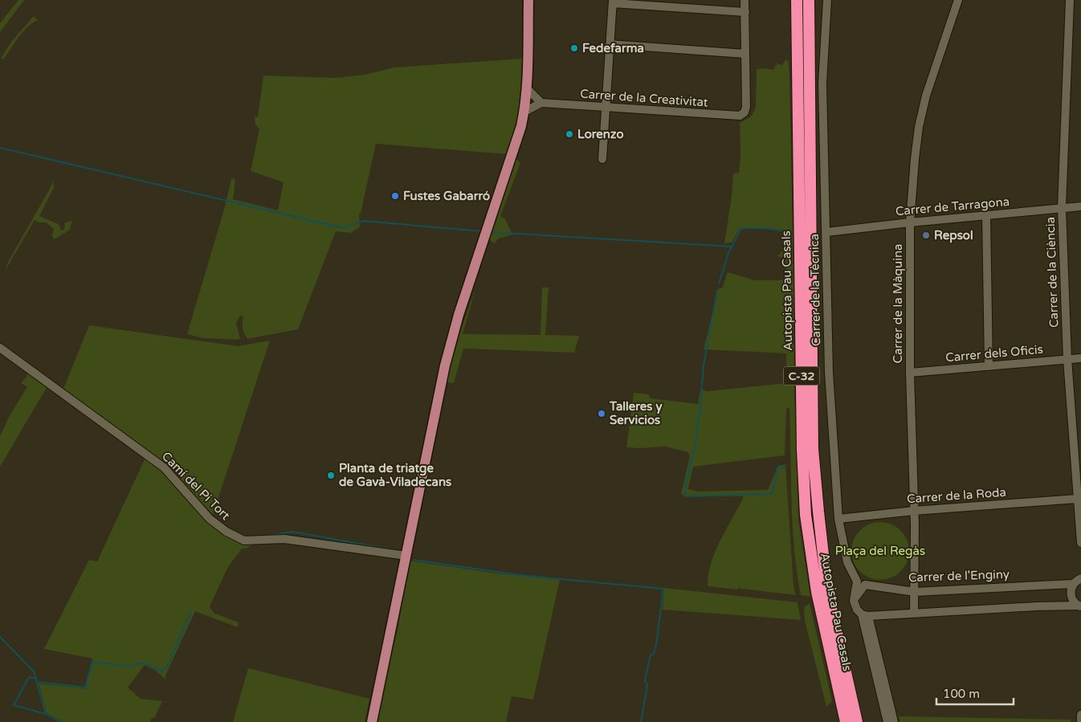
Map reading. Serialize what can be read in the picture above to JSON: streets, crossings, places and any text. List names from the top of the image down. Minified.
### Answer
{"streets":{"highway":["Autopista Pau Casals","C-32"],"street":["Carrer de la Creativitat","Carrer de Tarragona","Carrer de la Ciència","Carrer de la Tècnica","Carrer de la Màquina","Carrer dels Oficis","Camí del Pi Tort","Carrer de la Roda","Carrer de l'Enginy"]},"crossings":[["Carrer de Tarragona","Carrer de la Ciència"],["Carrer de Tarragona","Carrer de la Tècnica"],["Carrer de Tarragona","Carrer de la Màquina"],["Carrer de la Ciència","Carrer dels Oficis"],["Carrer de la Ciència","Carrer de la Roda"],["Carrer de la Tècnica","Carrer de la Roda"],["Carrer de la Tècnica","Carrer de l'Enginy"],["Carrer de la Màquina","Carrer dels Oficis"],["Carrer de la Màquina","Carrer de la Roda"],["Carrer de la Màquina","Carrer de l'Enginy"]],"parks":["Plaça del Regàs"],"places":["Fedefarma","Lorenzo","Fustes Gabarró","Repsol","Talleres y Servicios","Planta de triatge de Gavà-Viladecans"],"scale_bar":"100 m"}
